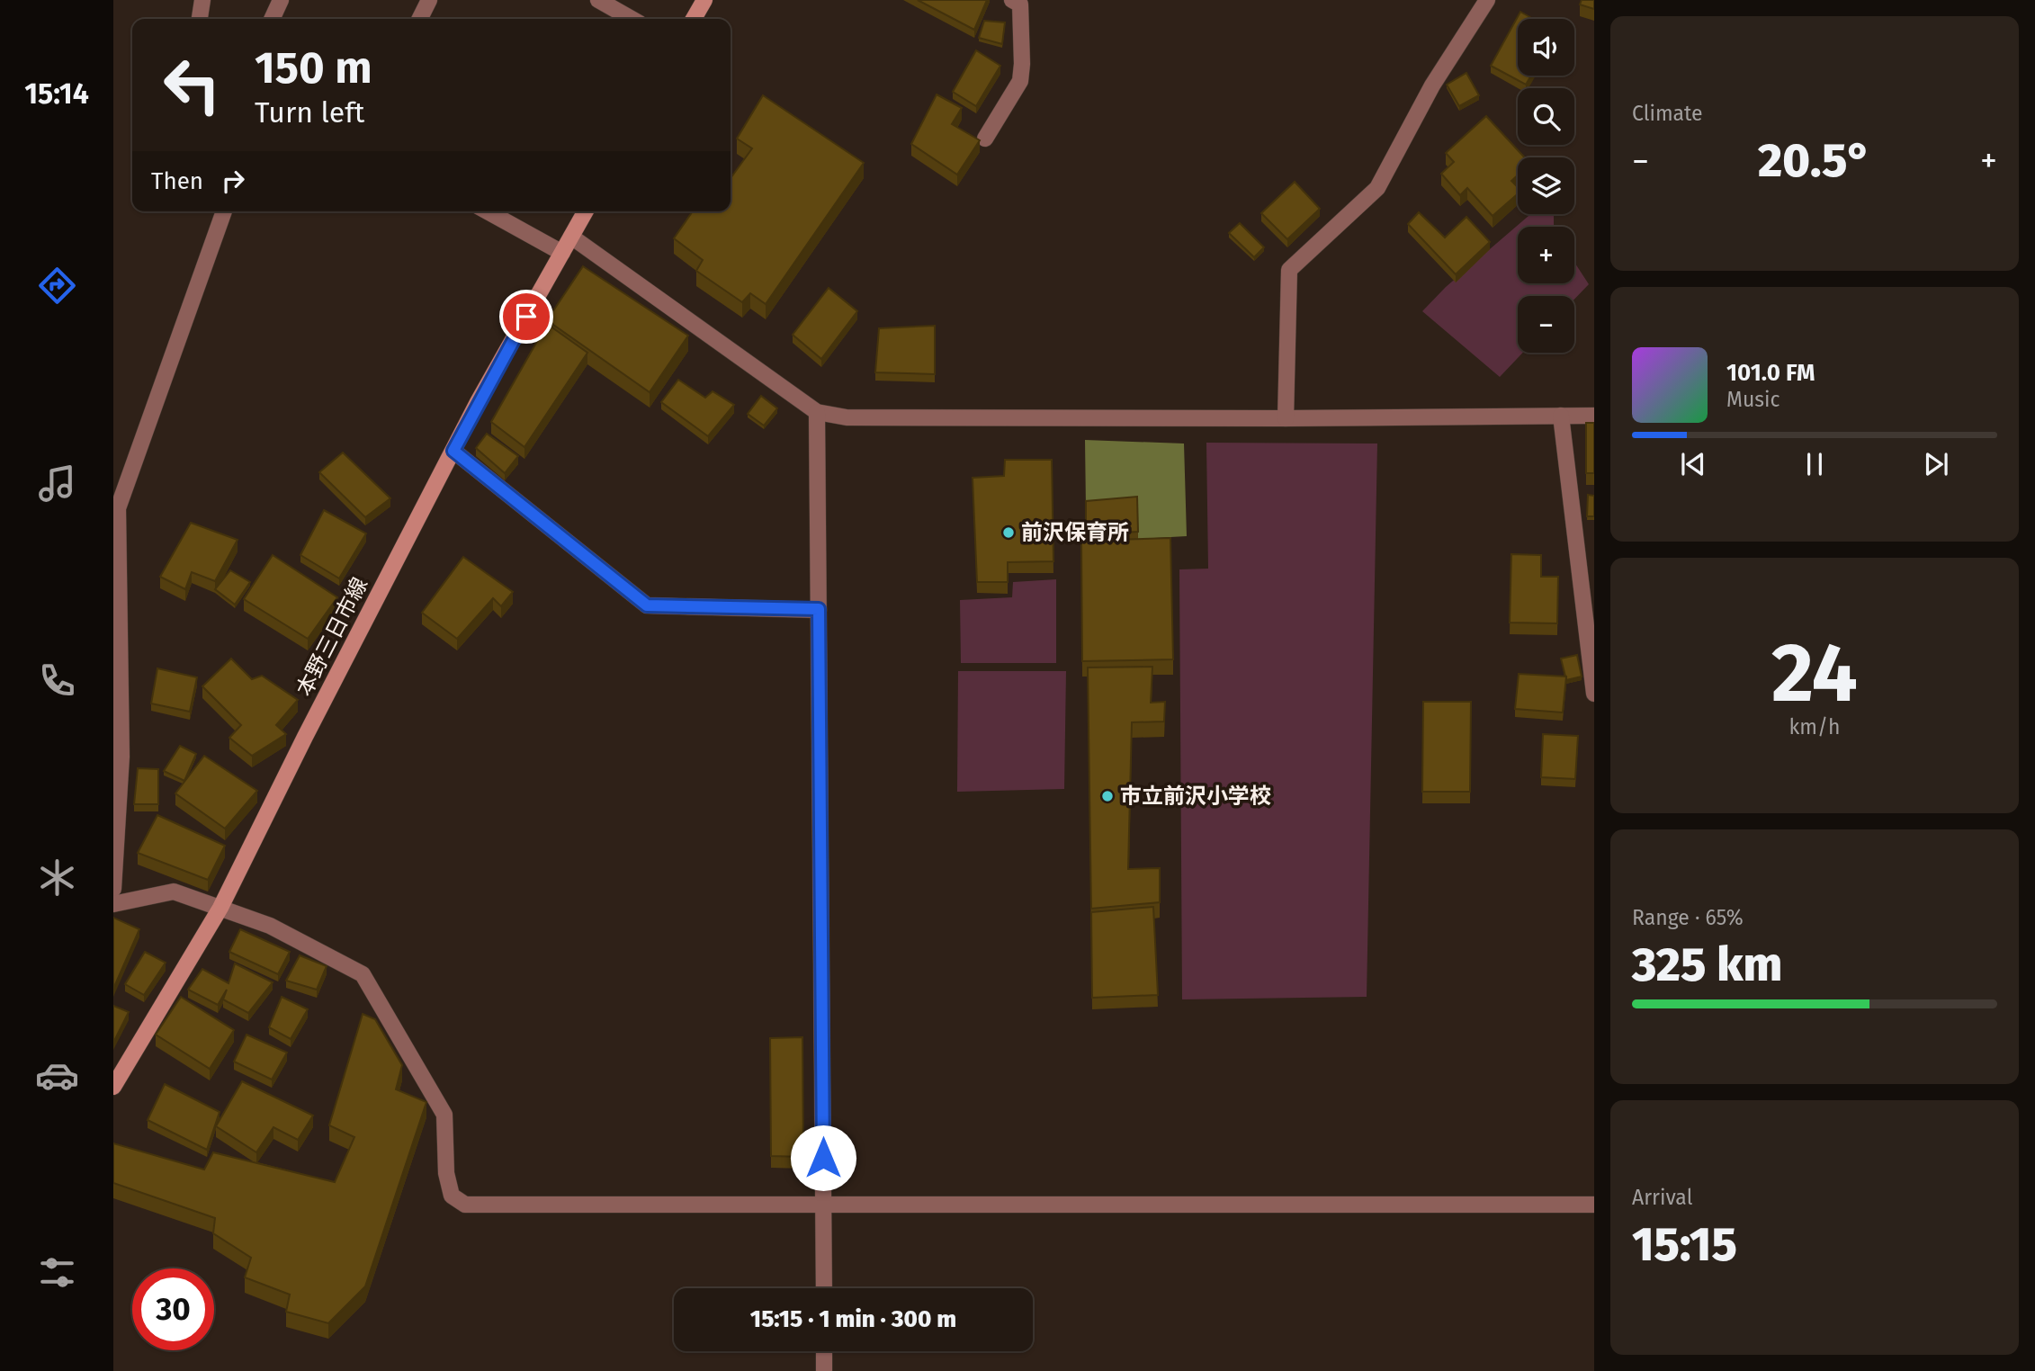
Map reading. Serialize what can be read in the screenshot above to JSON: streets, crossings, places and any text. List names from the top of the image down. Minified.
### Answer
{"streets":{"main road":["本野三日市線"]},"places":["前沢保育所","市立前沢小学校"],"page":{"tabs":"15:14","tile":["Climate",["24","km/h"],["Range · 65%","325 km"],["Arrival","15:15"]],"map_buttons":["+","−"],"turn":["150 m","Turn left"],"heat":["−","20.5°","+"],"then":"Then","song":["101.0 FM","Music"],"limit":"30","trip":"15:15 · 1 min · 300 m"}}
